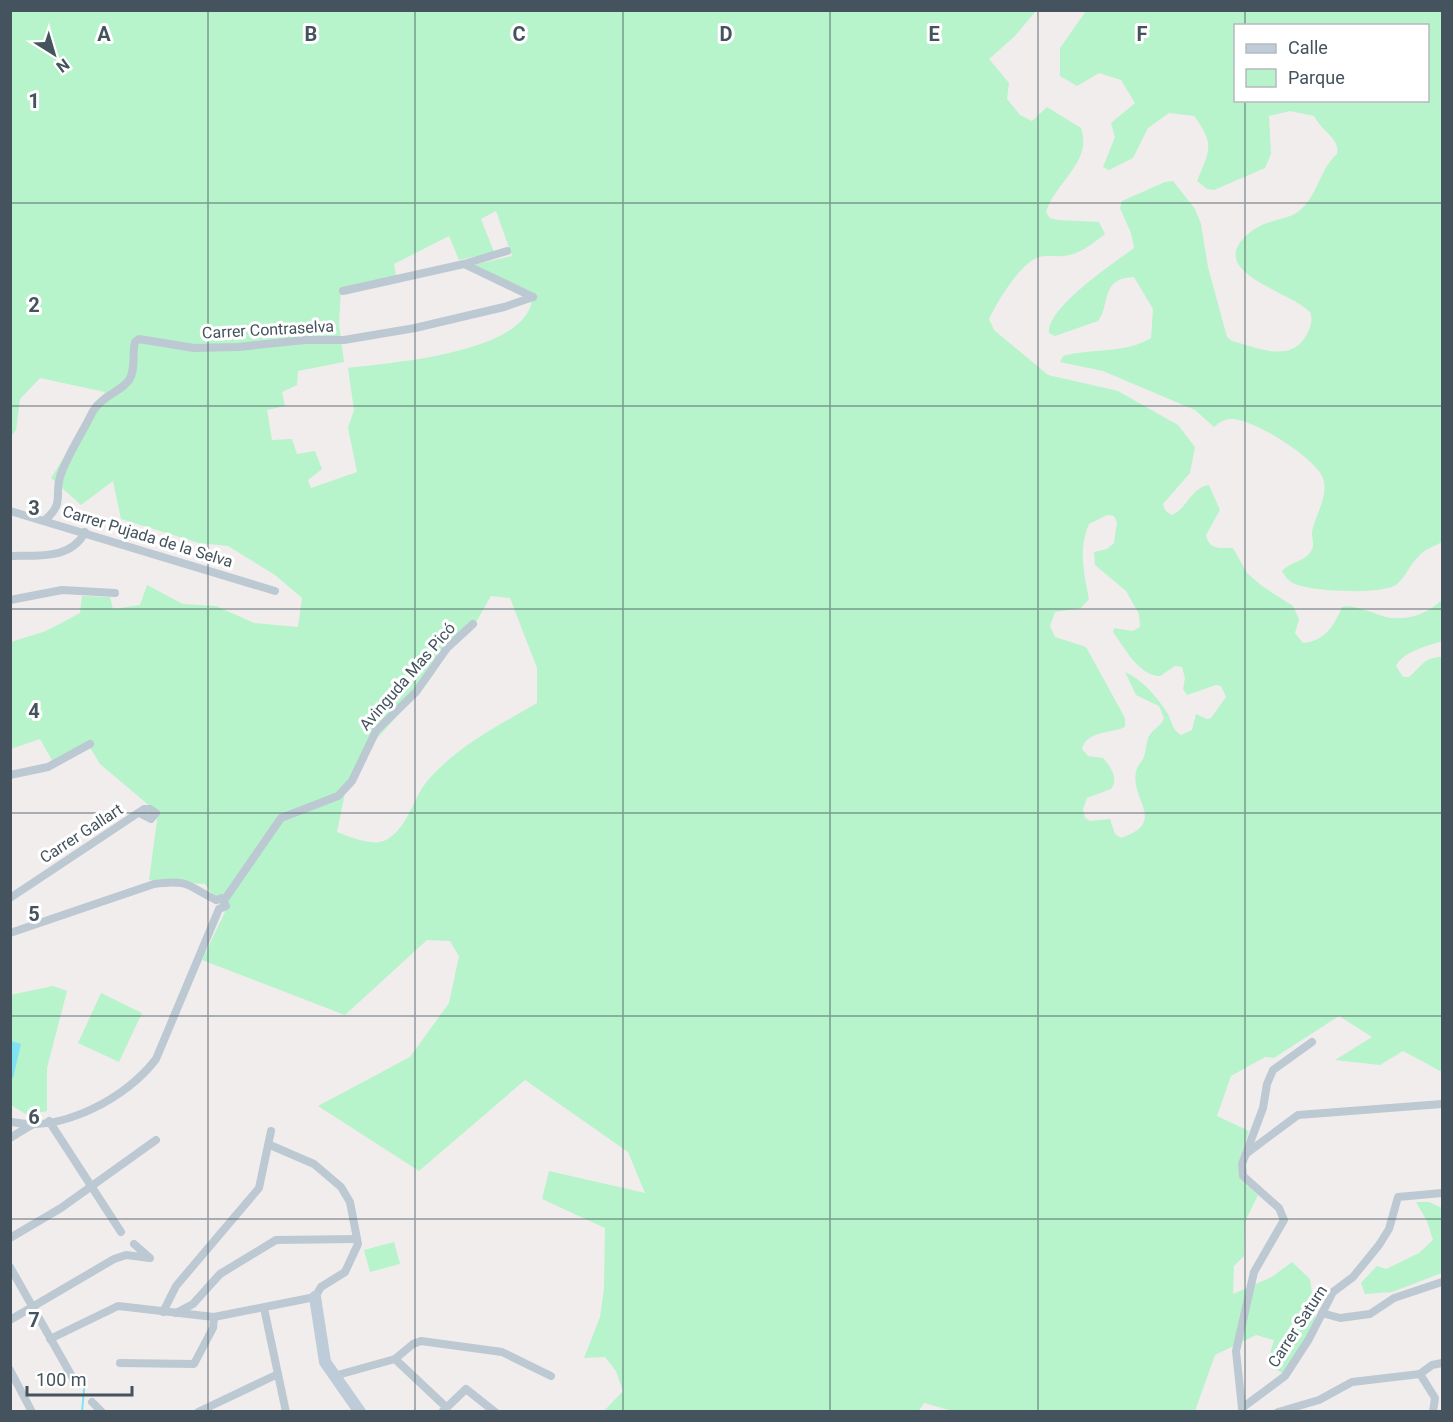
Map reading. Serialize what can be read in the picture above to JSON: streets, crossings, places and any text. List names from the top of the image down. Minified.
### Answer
{"streets":{"street":["Carrer Contraselva","Carrer Pujada de la Selva","Avinguda Mas Picó","Carrer Gallart","Carrer Saturn"]},"crossings":[["Carrer Contraselva","Carrer Pujada de la Selva"]],"legend":["Calle","Parque"],"scale_bar":"100 m","north":"bottom right","grid":{"columns":["A","B","C","D","E","F"],"rows":["1","2","3","4","5","6","7"]}}
